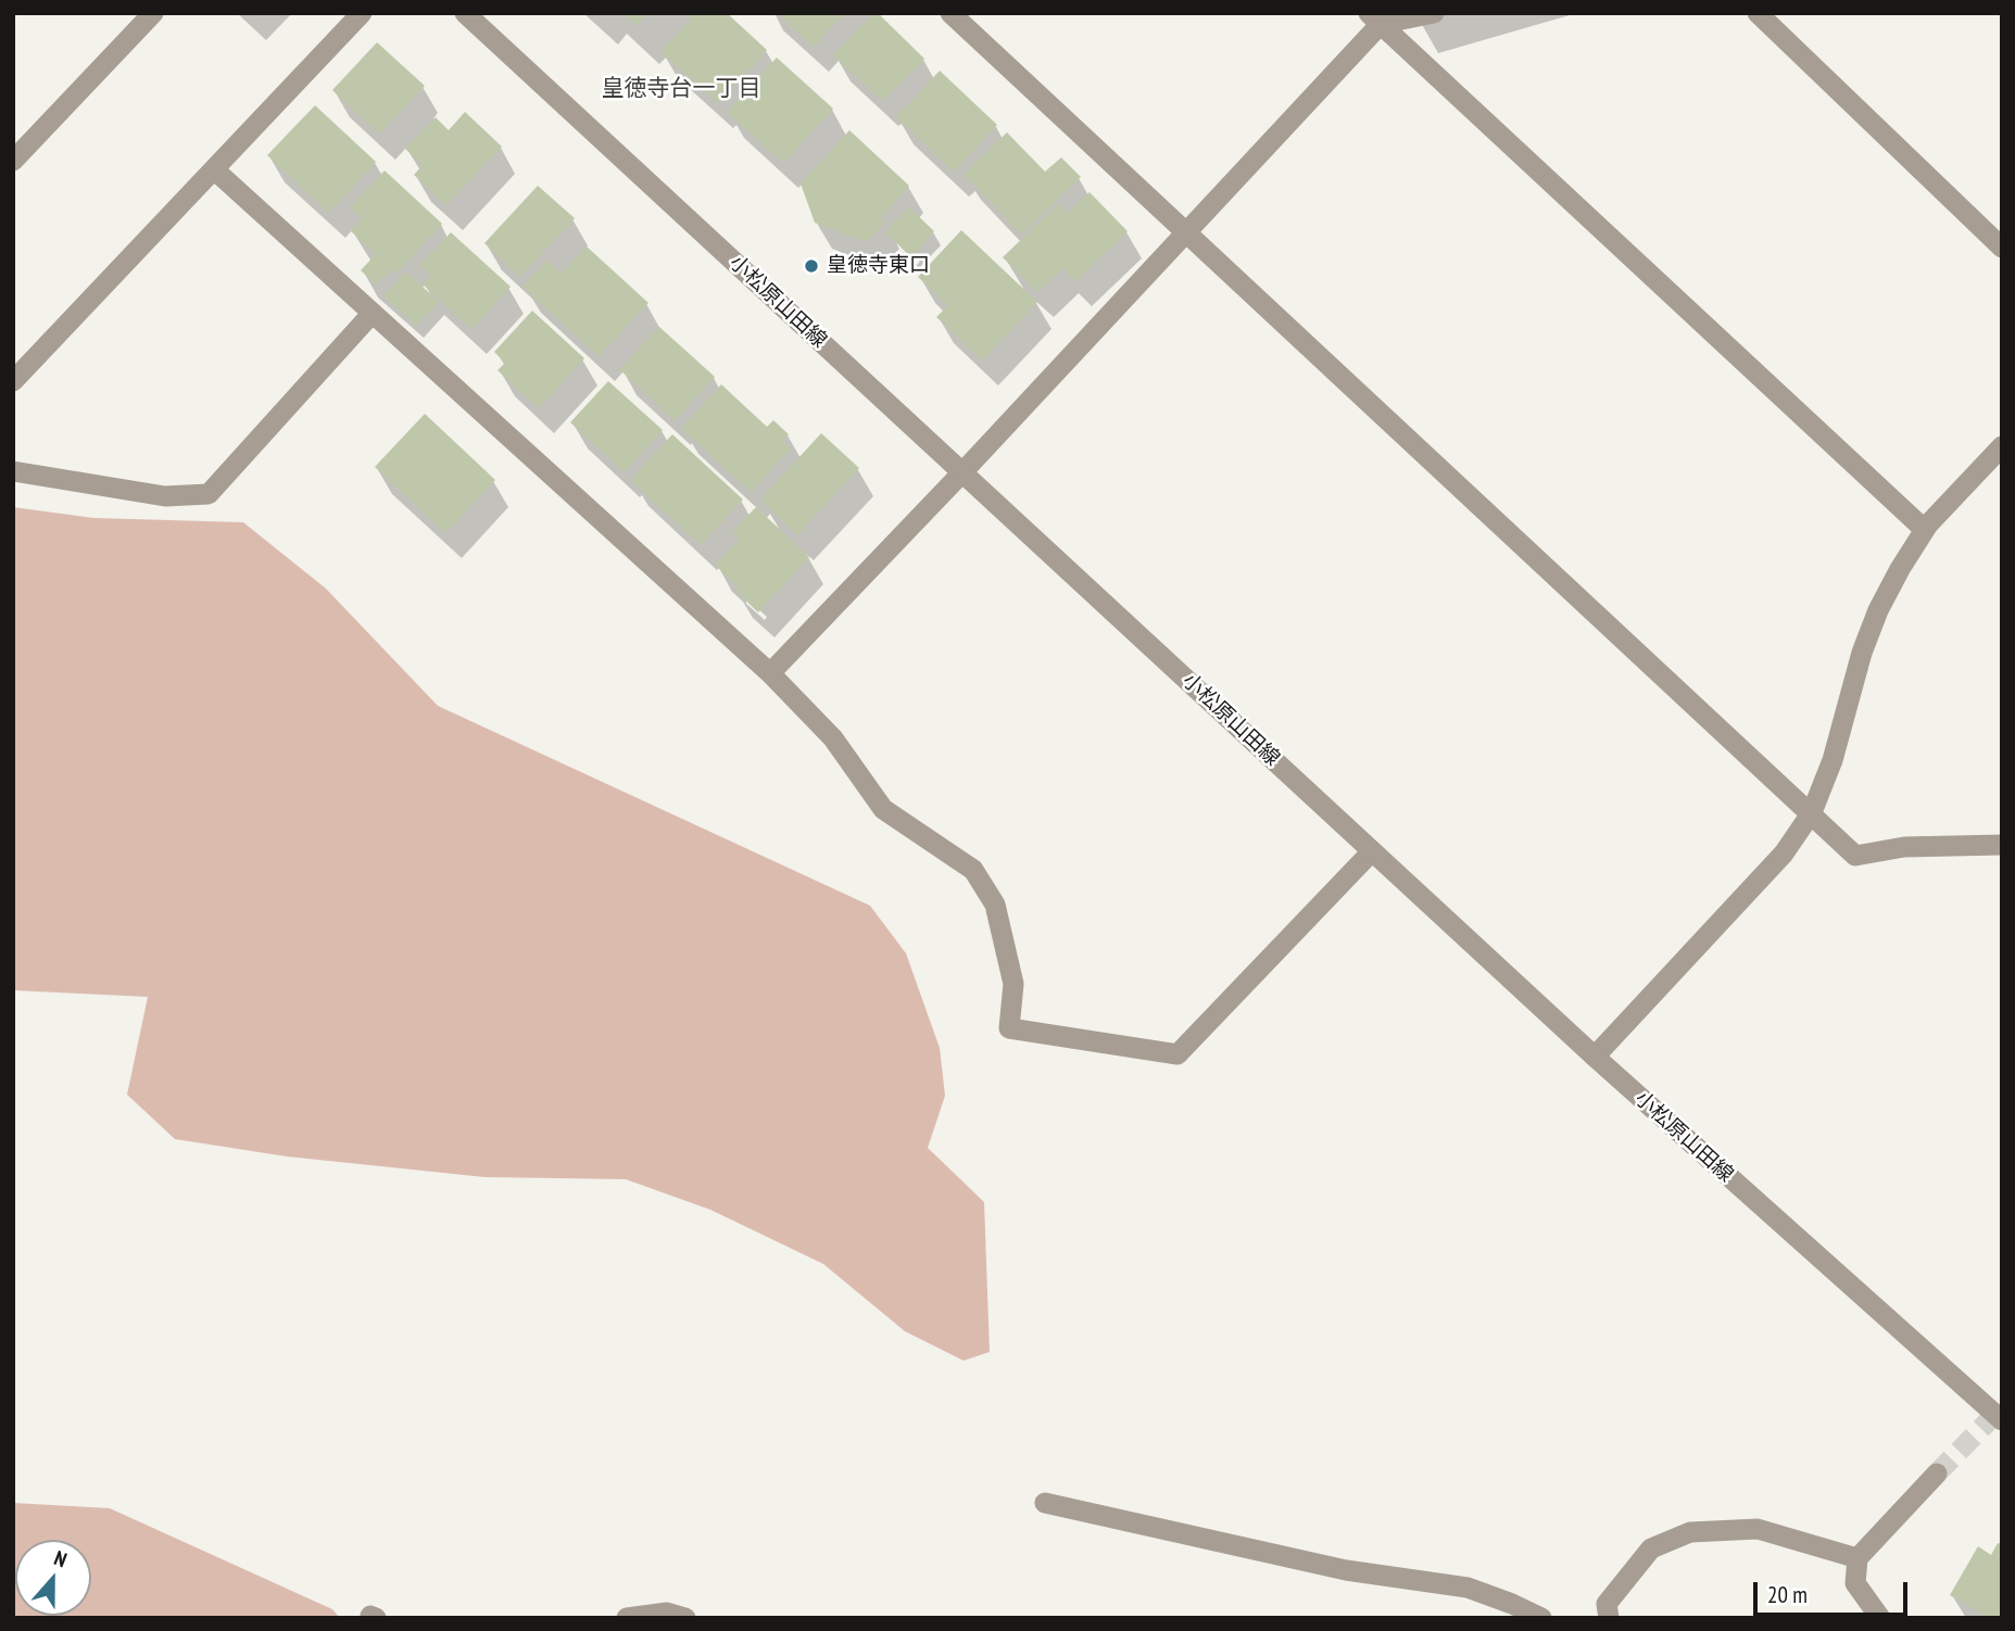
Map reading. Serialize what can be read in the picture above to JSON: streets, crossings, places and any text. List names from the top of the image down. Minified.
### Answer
{"streets":{"street":["小松原山田線"]},"districts":["皇徳寺台一丁目"],"places":["皇徳寺東口"],"scale_bar":"20 m","north":"top"}
